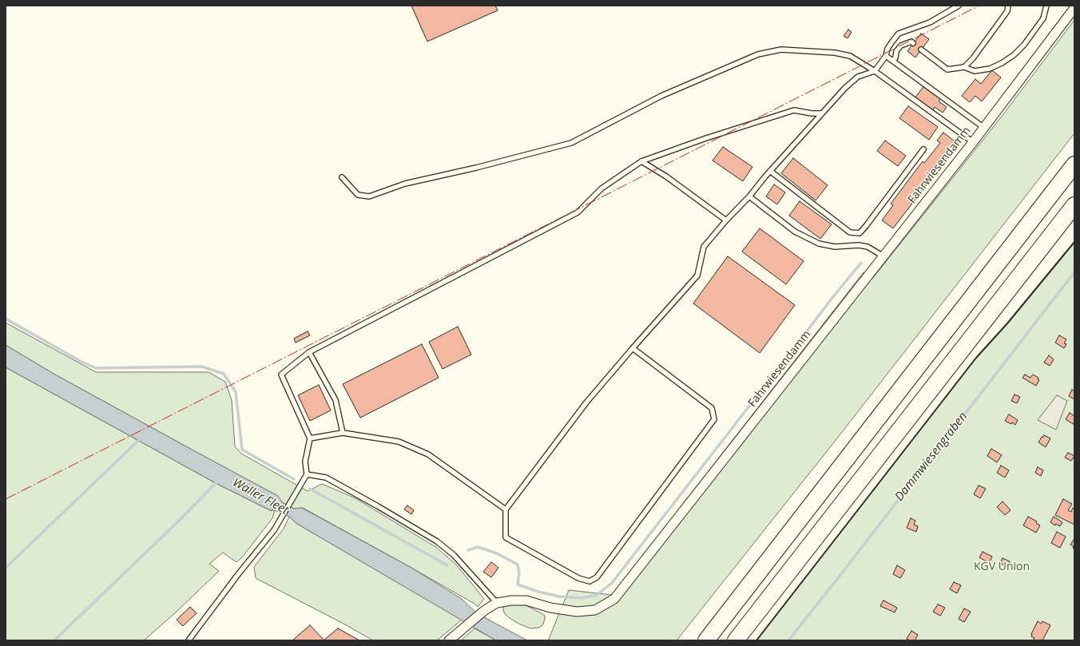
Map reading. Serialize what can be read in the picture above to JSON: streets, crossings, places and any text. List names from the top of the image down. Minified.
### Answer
{"streets":{"street":["Fahrwiesendamm"]},"water":["Dammwiesengraben","Waller Fleet"],"parks":["KGV Union"]}
